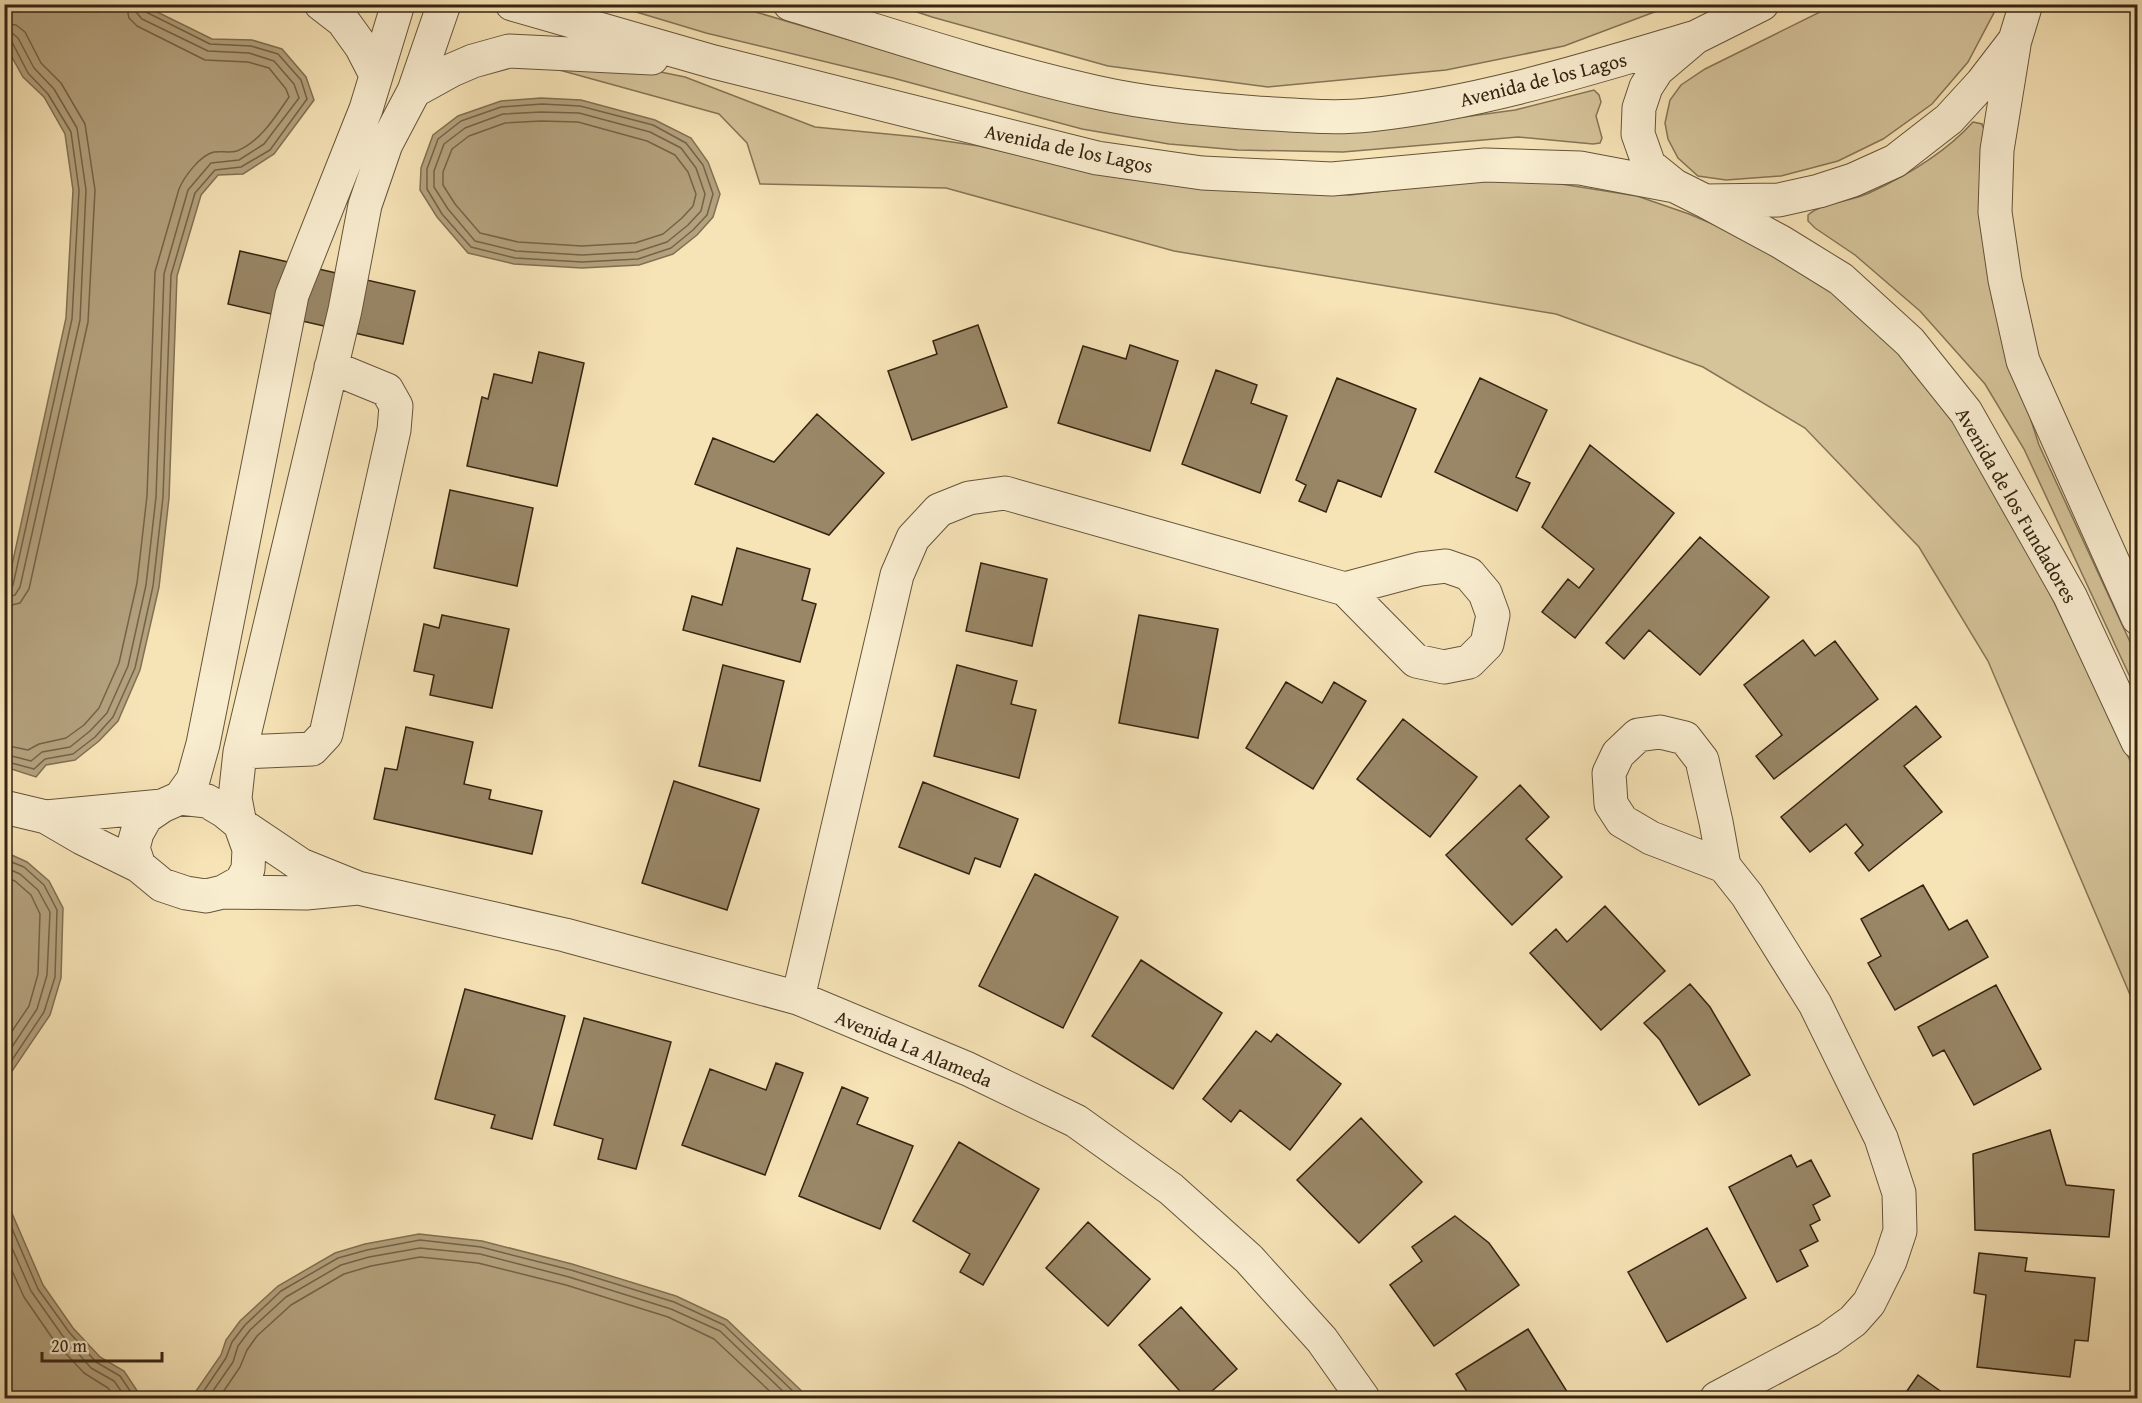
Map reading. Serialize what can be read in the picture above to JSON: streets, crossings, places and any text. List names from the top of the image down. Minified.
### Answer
{"streets":{"street":["Avenida de los Lagos","Avenida de los Fundadores","Avenida La Alameda"]},"crossings":[["Avenida de los Lagos","Avenida de los Fundadores"]],"scale_bar":"20 m"}
